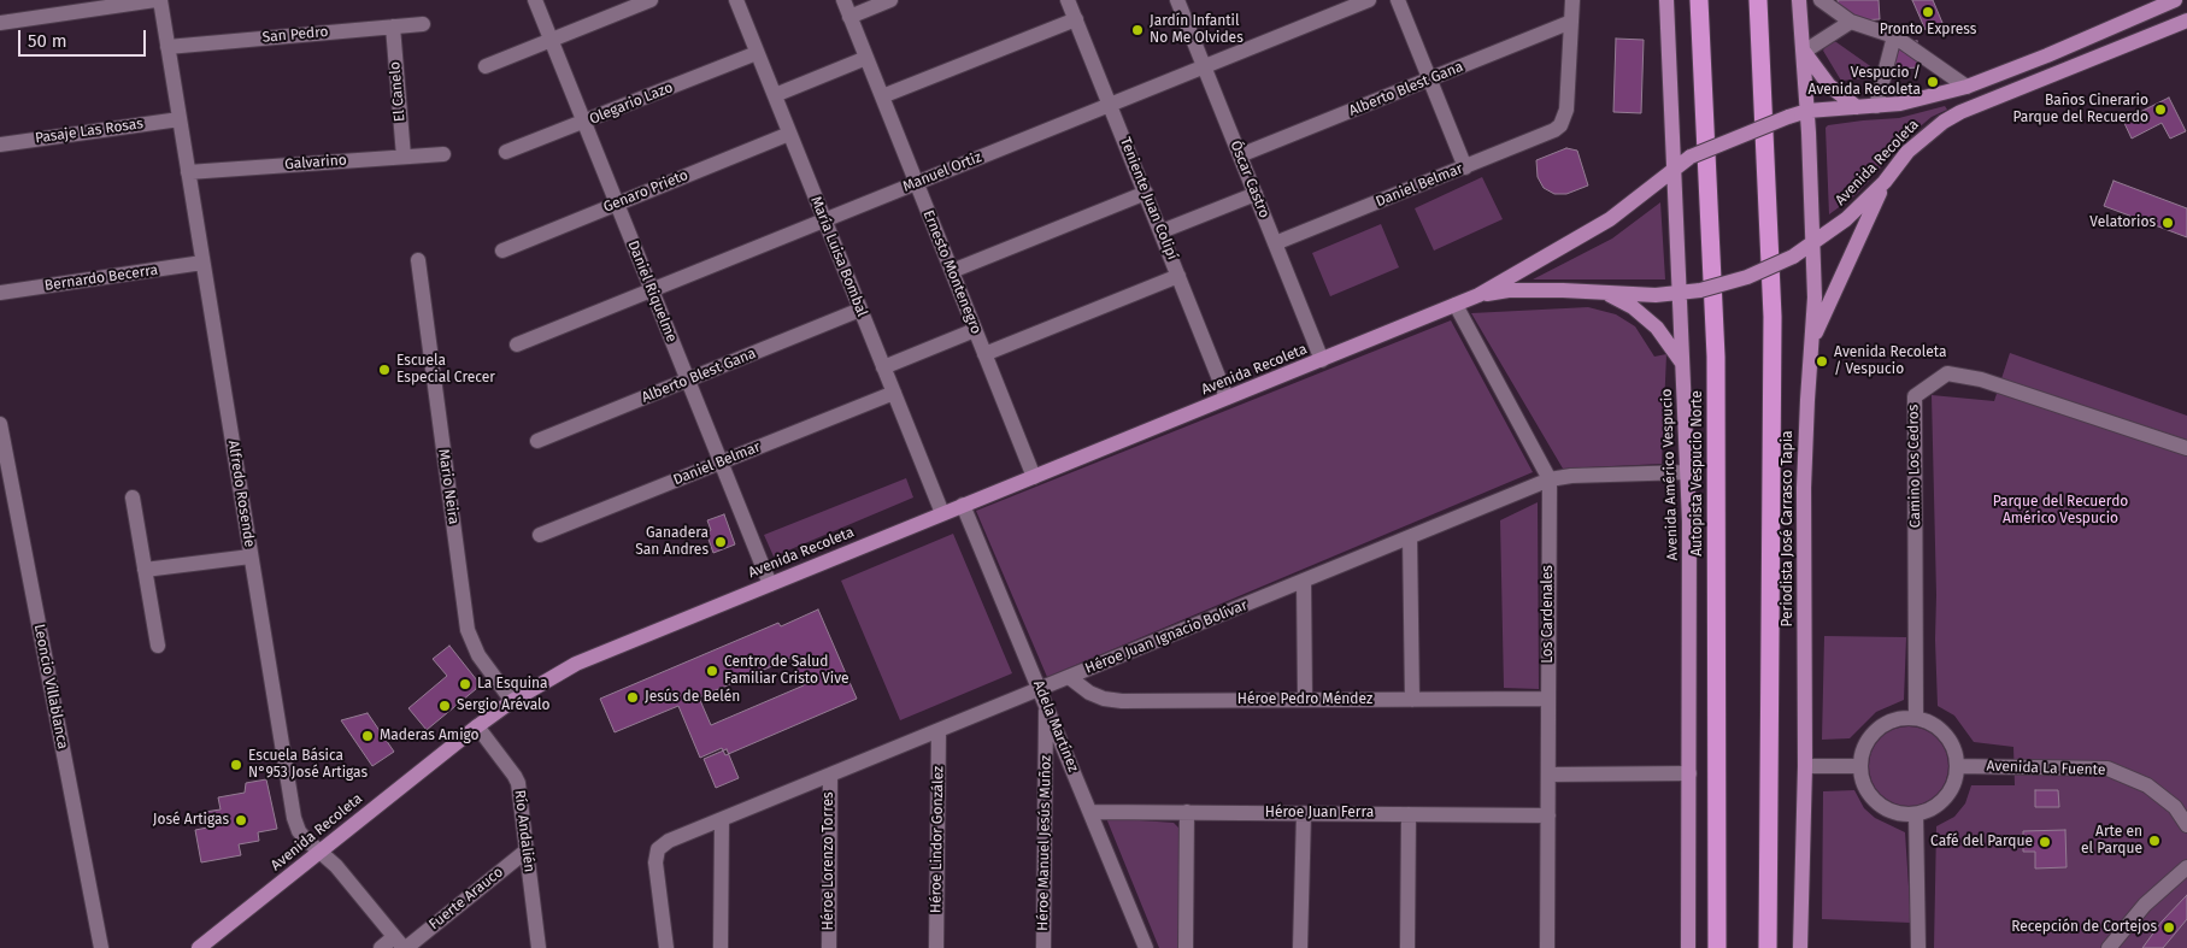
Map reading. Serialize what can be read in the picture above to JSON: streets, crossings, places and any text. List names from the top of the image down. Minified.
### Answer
{"streets":{"highway":["Autopista Vespucio Norte"],"main road":["Avenida Recoleta","Avenida Américo Vespucio","Periodista José Carrasco Tapia"],"street":["San Pedro","Alberto Blest Gana","El Canelo","Olegario Lazo","Pasaje Las Rosas","Galvarino","Manuel Ortiz","Óscar Castro","Daniel Belmar","Genaro Prieto","Teniente Juan Colipí","María Luisa Bombal","Ernesto Montenegro","Bernardo Becerra","Daniel Riquelme","Camino Los Cedros","Mario Neira","Alfredo Rosende","Los Cardenales","Héroe Juan Ignacio Bolívar","Leoncio Villablanca","Héroe Pedro Méndez","Adela Martínez","Avenida La Fuente","Héroe Juan Ferra","Río Andalién","Héroe Lindor González","Héroe Manuel Jesús Muñoz","Héroe Lorenzo Torres","Fuerte Arauco"]},"crossings":[["San Pedro","El Canelo"],["San Pedro","Alfredo Rosende"],["Alberto Blest Gana","Óscar Castro"],["Alberto Blest Gana","Daniel Belmar"],["Alberto Blest Gana","María Luisa Bombal"],["Alberto Blest Gana","Daniel Riquelme"],["El Canelo","Galvarino"],["Olegario Lazo","María Luisa Bombal"],["Olegario Lazo","Daniel Riquelme"],["Pasaje Las Rosas","Alfredo Rosende"],["Galvarino","Alfredo Rosende"],["Avenida Recoleta","Óscar Castro"],["Avenida Recoleta","Teniente Juan Colipí"],["Avenida Recoleta","María Luisa Bombal"],["Avenida Recoleta","Ernesto Montenegro"],["Avenida Recoleta","Daniel Riquelme"],["Avenida Recoleta","Avenida Américo Vespucio"],["Avenida Recoleta","Mario Neira"],["Avenida Recoleta","Alfredo Rosende"],["Avenida Recoleta","Periodista José Carrasco Tapia"],["Avenida Recoleta","Los Cardenales"],["Avenida Recoleta","Adela Martínez"],["Avenida Recoleta","Río Andalién"],["Manuel Ortiz","Óscar Castro"],["Manuel Ortiz","Teniente Juan Colipí"],["Manuel Ortiz","María Luisa Bombal"],["Manuel Ortiz","Ernesto Montenegro"],["Manuel Ortiz","Daniel Riquelme"],["Óscar Castro","Daniel Belmar"],["Daniel Belmar","María Luisa Bombal"],["Daniel Belmar","Daniel Riquelme"],["Genaro Prieto","María Luisa Bombal"],["Genaro Prieto","Daniel Riquelme"],["Bernardo Becerra","Alfredo Rosende"],["Camino Los Cedros","Avenida La Fuente"],["Avenida Américo Vespucio","Héroe Juan Ignacio Bolívar"],["Alfredo Rosende","Fuerte Arauco"],["Los Cardenales","Héroe Juan Ignacio Bolívar"],["Los Cardenales","Héroe Pedro Méndez"],["Los Cardenales","Héroe Juan Ferra"],["Héroe Juan Ignacio Bolívar","Héroe Pedro Méndez"],["Héroe Juan Ignacio Bolívar","Adela Martínez"],["Héroe Juan Ignacio Bolívar","Héroe Lindor González"],["Héroe Juan Ignacio Bolívar","Héroe Manuel Jesús Muñoz"],["Héroe Juan Ignacio Bolívar","Héroe Lorenzo Torres"],["Adela Martínez","Héroe Juan Ferra"],["Adela Martínez","Héroe Manuel Jesús Muñoz"],["Río Andalién","Fuerte Arauco"]],"parks":["Parque del Recuerdo Américo Vespucio"],"places":["Pronto Express","Jardín Infantil No Me Olvides","Vespucio / Avenida Recoleta","Baños Cinerario Parque del Recuerdo","Velatorios","Avenida Recoleta / Vespucio","Escuela Especial Crecer","Ganadera San Andres","Centro de Salud Familiar Cristo Vive","La Esquina","Jesús de Belén","Sergio Arévalo","Maderas Amigo","Escuela Básica N°953 José Artigas","José Artigas","Arte en el Parque","Café del Parque","Recepción de Cortejos"],"scale_bar":"50 m"}
